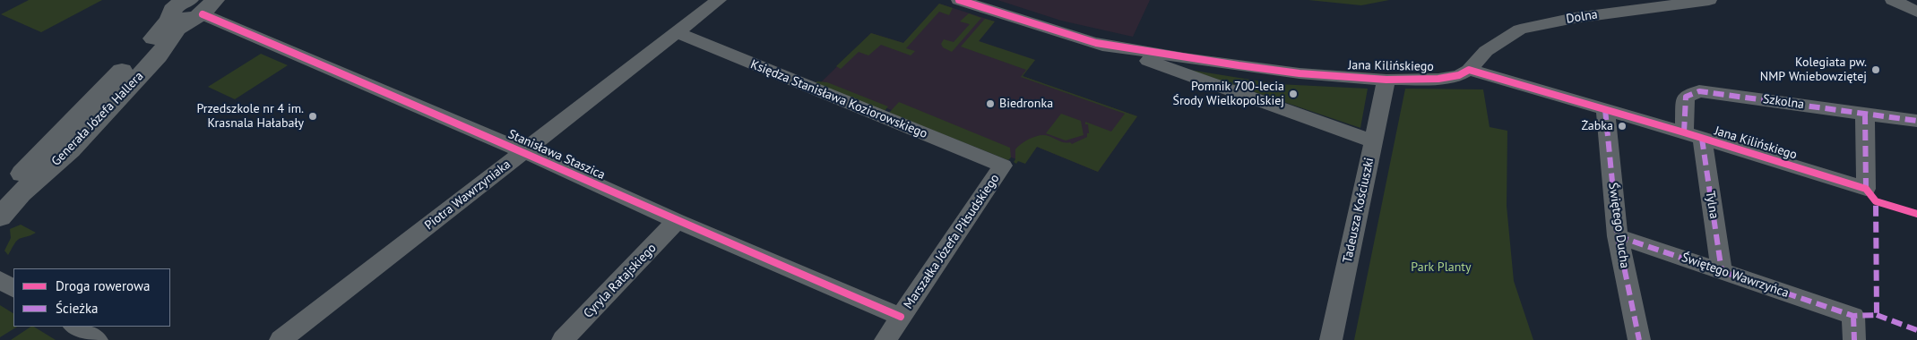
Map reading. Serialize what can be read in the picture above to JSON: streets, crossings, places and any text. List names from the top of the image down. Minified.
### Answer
{"streets":{"street":["Dolna","Jana Kilińskiego","Księdza Stanisława Koziorowskiego","Szkolna","Generała Józefa Hallera","Stanisława Staszica","Piotra Wawrzyniaka","Tylna","Tadeusza Kościuszki","Świętego Ducha","Marszałka Józefa Piłsudskiego","Świętego Wawrzyńca","Cyryla Ratajskiego"]},"crossings":[["Dolna","Jana Kilińskiego"],["Jana Kilińskiego","Szkolna"],["Jana Kilińskiego","Tylna"],["Jana Kilińskiego","Tadeusza Kościuszki"],["Jana Kilińskiego","Świętego Ducha"],["Księdza Stanisława Koziorowskiego","Piotra Wawrzyniaka"],["Księdza Stanisława Koziorowskiego","Marszałka Józefa Piłsudskiego"],["Szkolna","Tylna"],["Generała Józefa Hallera","Stanisława Staszica"],["Stanisława Staszica","Piotra Wawrzyniaka"],["Stanisława Staszica","Marszałka Józefa Piłsudskiego"],["Stanisława Staszica","Cyryla Ratajskiego"],["Tylna","Świętego Wawrzyńca"],["Świętego Ducha","Świętego Wawrzyńca"]],"parks":["Park Planty"],"places":["Kolegiata pw. NMP Wniebowziętej","Pomnik 700-lecia Środy Wielkopolskiej","Biedronka","Przedszkole nr 4 im. Krasnala Hałabały","Żabka"],"legend":["Droga rowerowa","Ścieżka"]}
